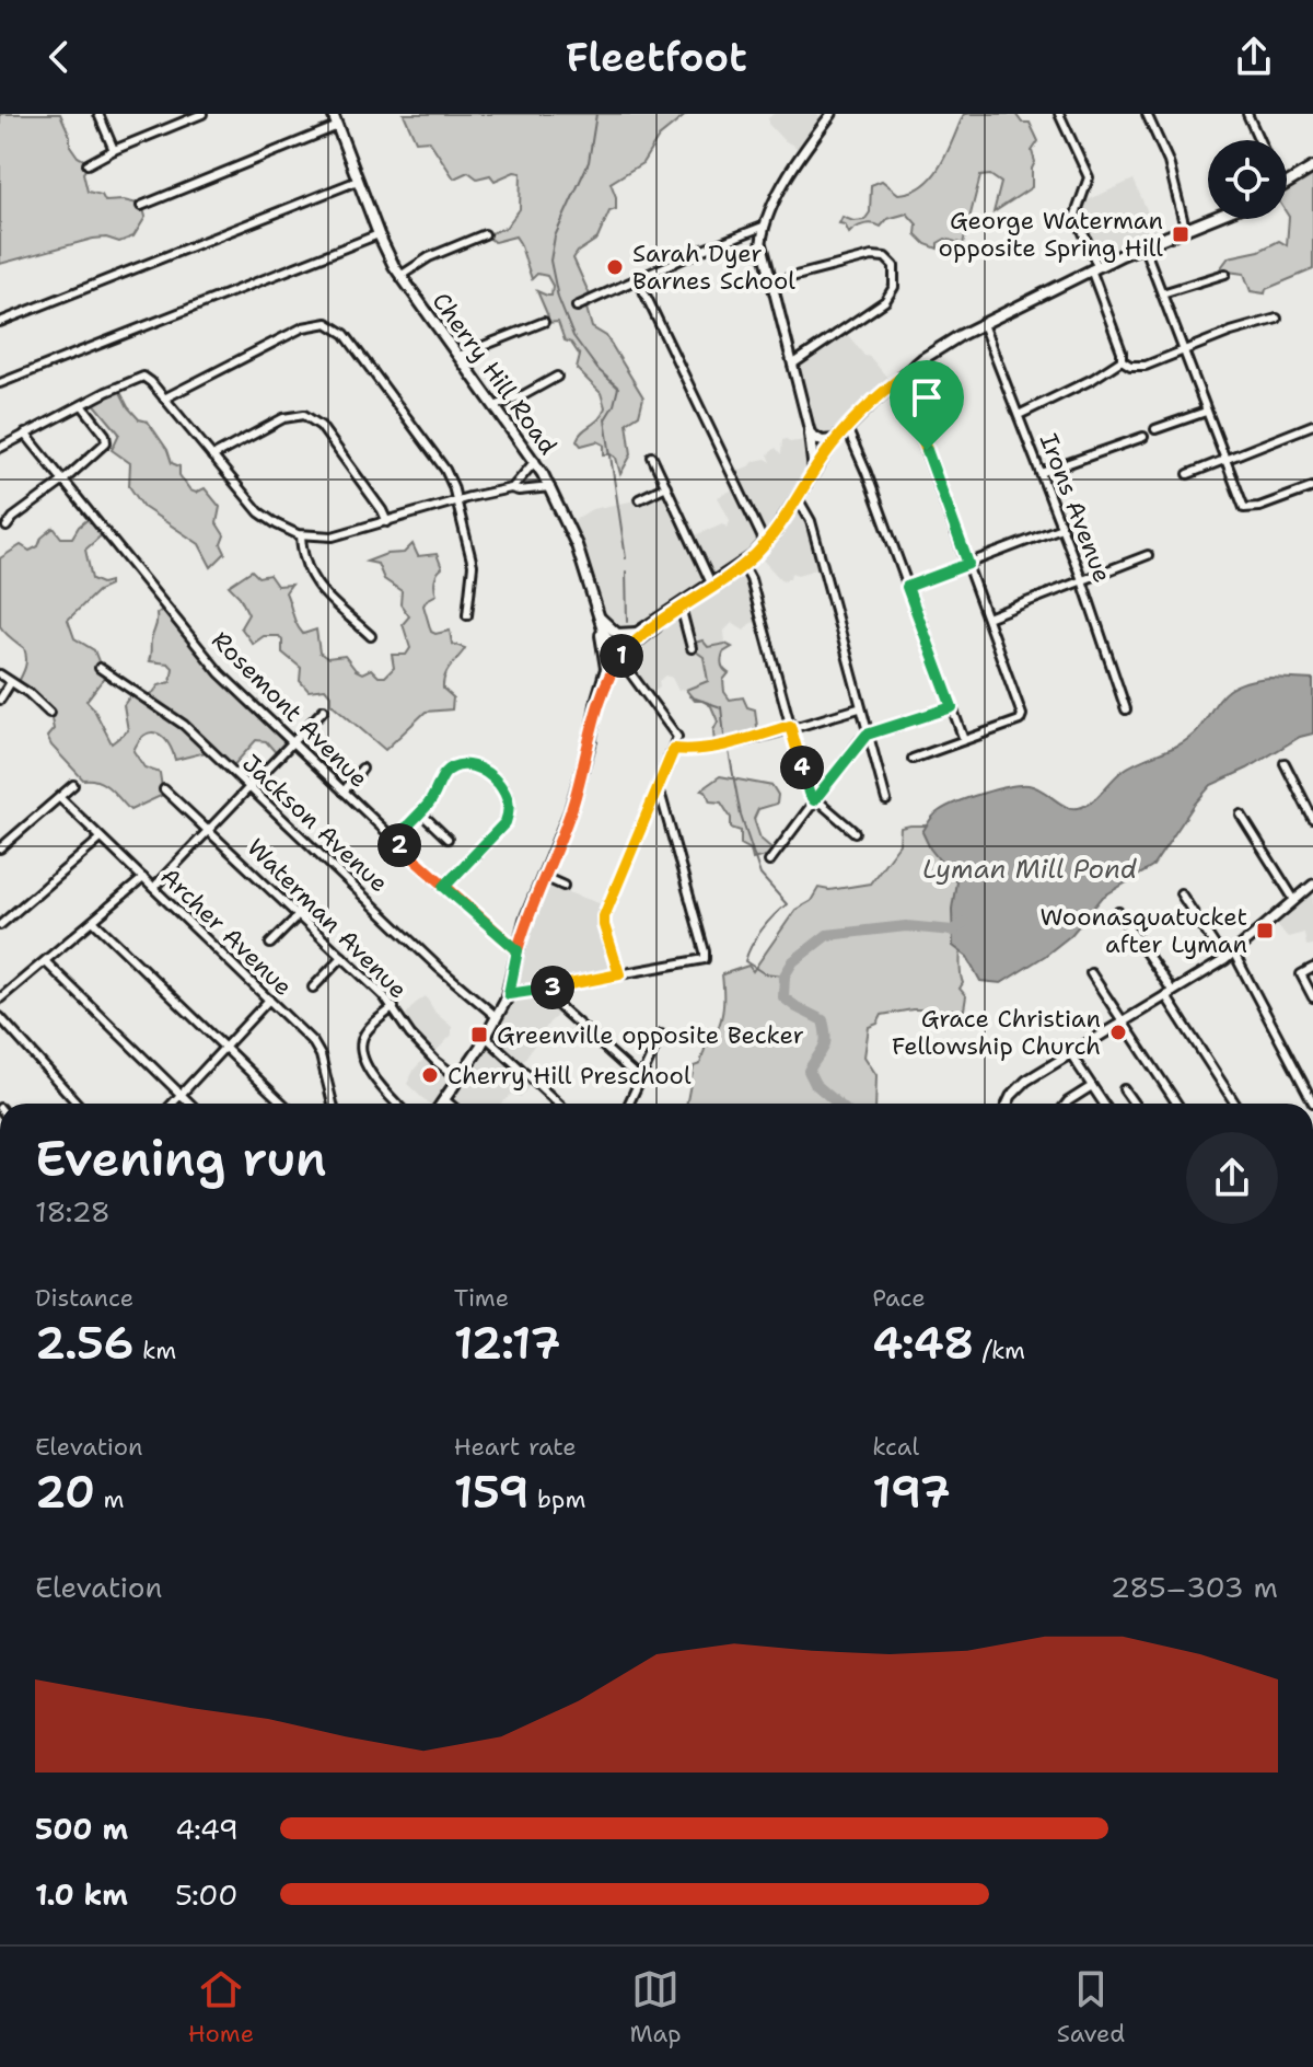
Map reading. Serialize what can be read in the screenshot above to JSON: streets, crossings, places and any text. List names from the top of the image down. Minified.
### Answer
{"streets":{"main road":["Cherry Hill Road"],"street":["Irons Avenue","Rosemont Avenue","Jackson Avenue","Waterman Avenue","Archer Avenue"]},"water":["Lyman Mill Pond"],"places":{"transit":["George Waterman opposite Spring Hill","Woonasquatucket after Lyman","Greenville opposite Becker"],"other":["Sarah Dyer Barnes School","Grace Christian Fellowship Church","Cherry Hill Preschool"]},"page":{"header":"Fleetfoot","pins":["1","4","2","3"],"heading":["Evening run","18:28"],"stats":[["Distance","2.56 km"],["Time","12:17"],["Pace","4:48 /km"],["Elevation","20 m"],["Heart rate","159 bpm"],["kcal","197"]],"chart":["Elevation","285–303 m"],"list":[{"name":"500 m","note":"4:49"},{"name":"1.0 km","note":"5:00"}],"tabs":["Home","Map","Saved"]}}
